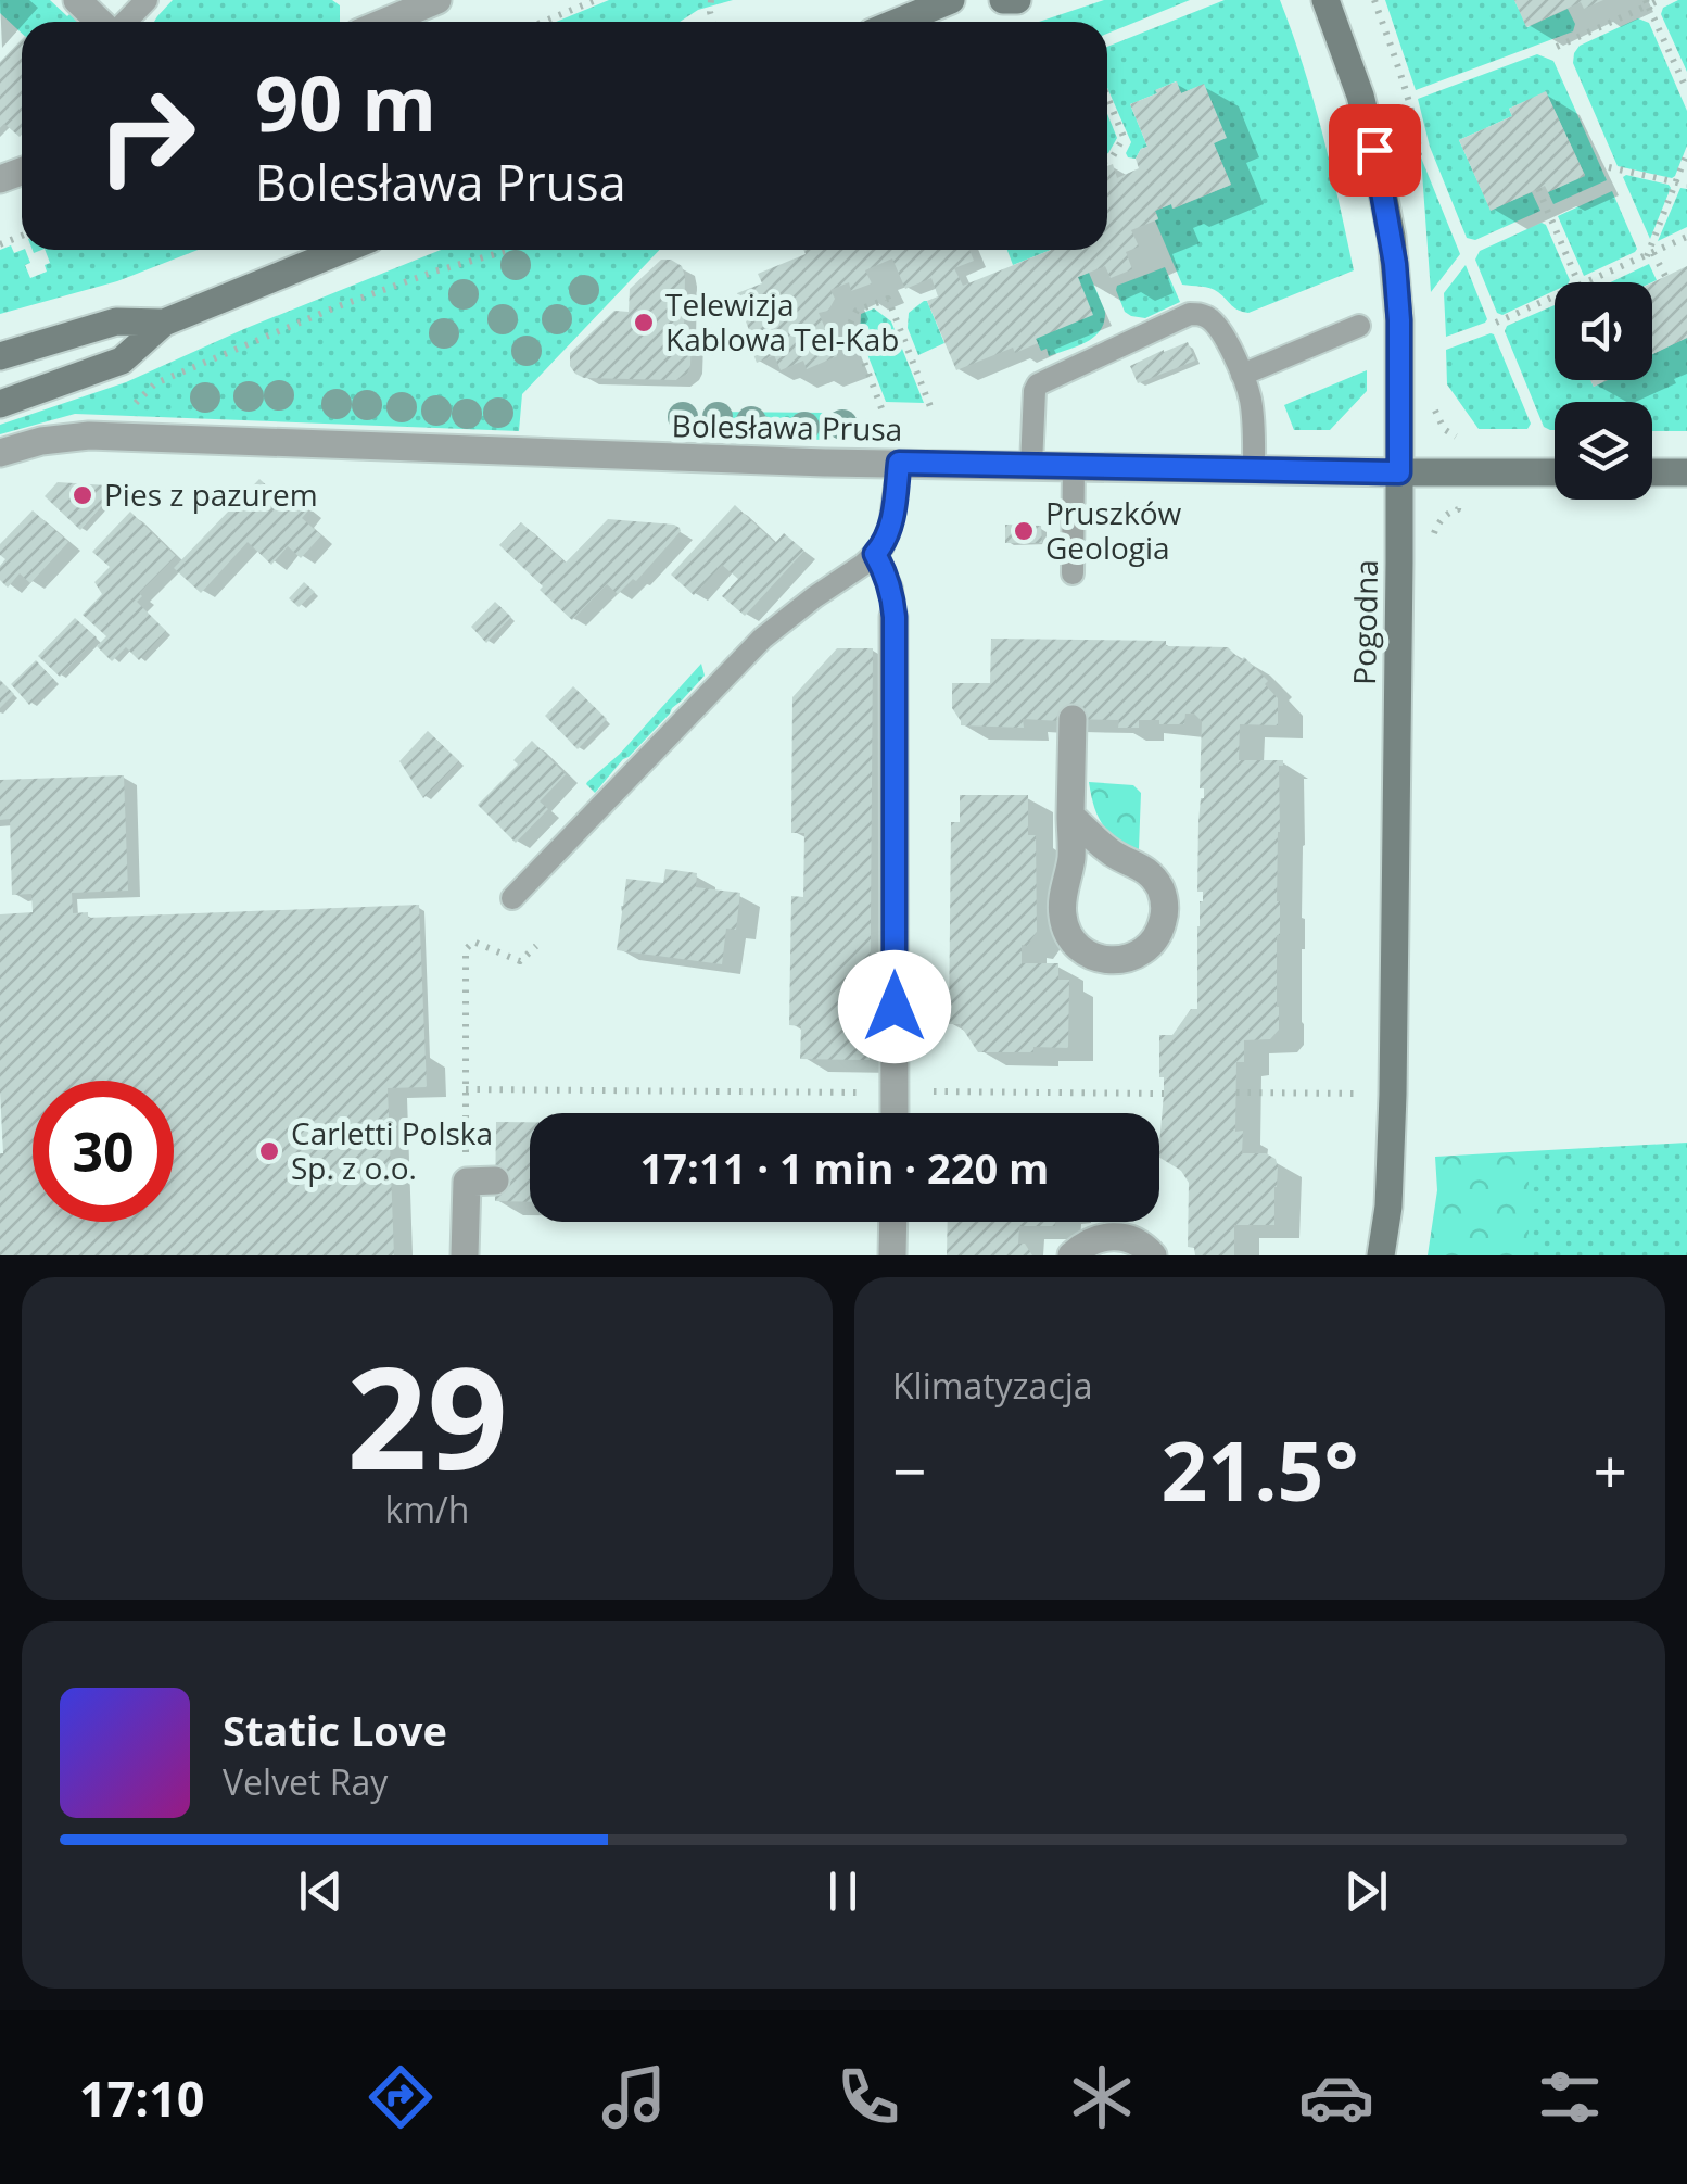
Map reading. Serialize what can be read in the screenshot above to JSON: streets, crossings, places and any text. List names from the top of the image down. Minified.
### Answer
{"streets":{"street":["Bolesława Prusa","Pogodna"]},"crossings":[["Bolesława Prusa","Pogodna"]],"places":["Telewizja Kablowa Tel-Kab","Pies z pazurem","Pruszków Geologia","Carletti Polska Sp. z o.o."],"page":{"turn":["90 m","Bolesława Prusa"],"limit":"30","trip":"17:11 · 1 min · 220 m","tile":[["29","km/h"],"Klimatyzacja"],"heat":["−","21.5°","+"],"song":["Static Love","Velvet Ray"],"tabs":"17:10"}}
